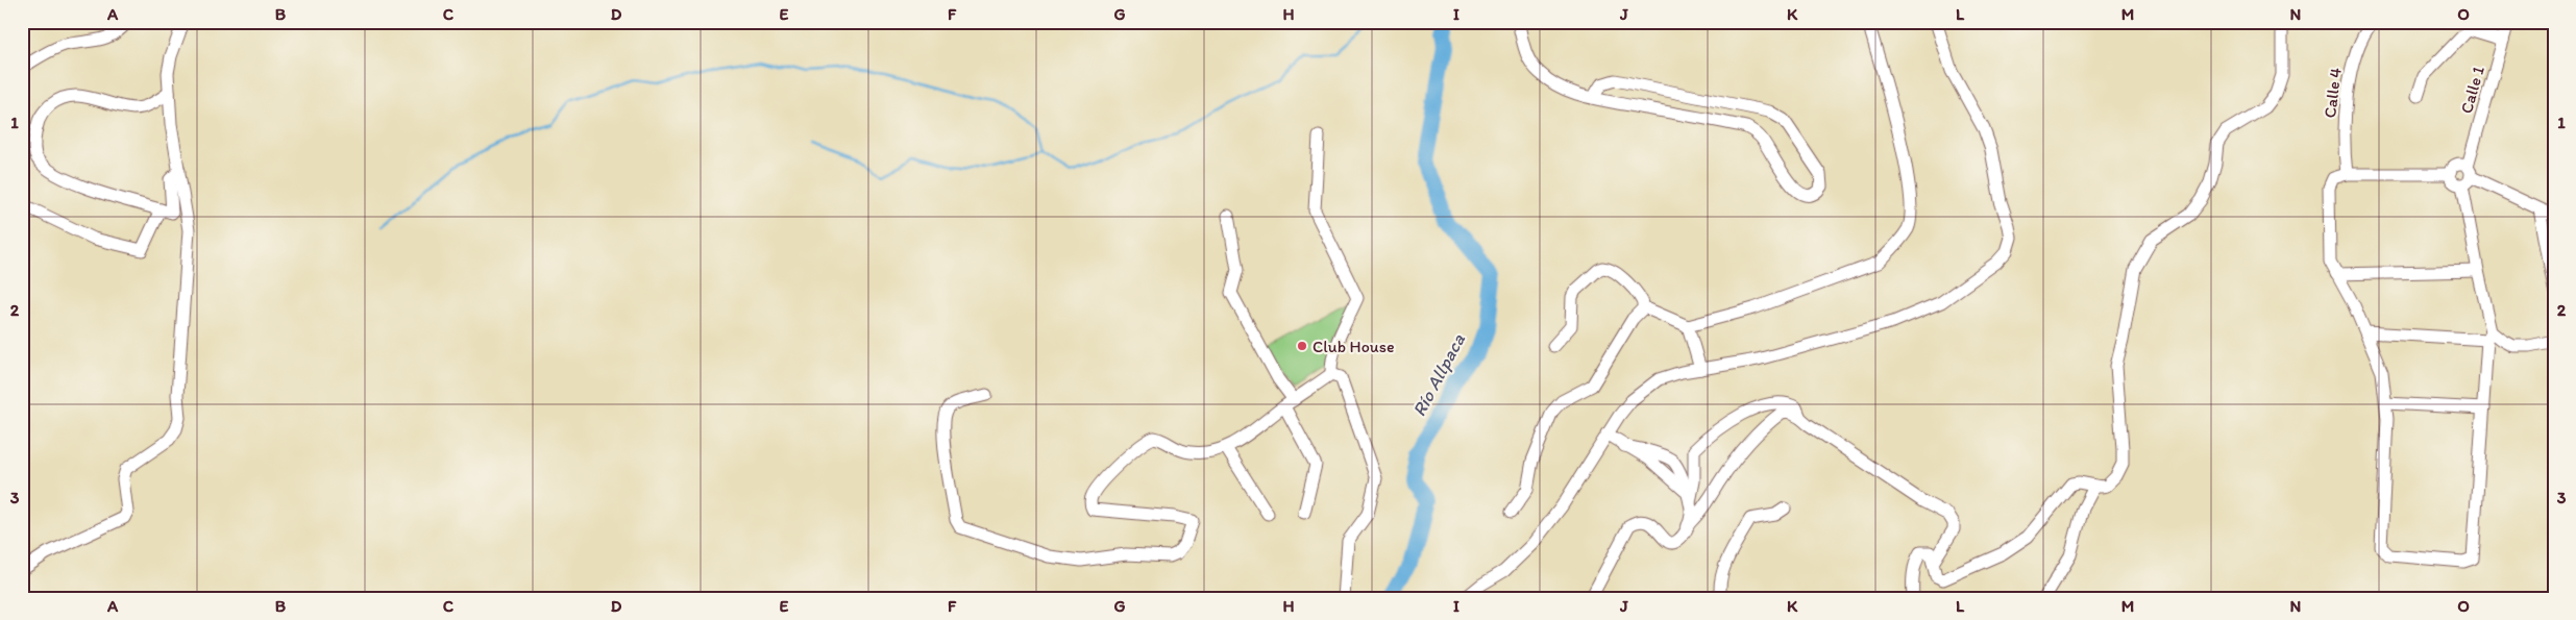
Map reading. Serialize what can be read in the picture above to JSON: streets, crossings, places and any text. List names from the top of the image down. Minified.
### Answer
{"streets":{"street":["Calle 1","Calle 4"]},"water":["Río Allpaca"],"places":["Club House"],"grid":{"columns":["A","B","C","D","E","F","G","H","I","J","K","L","M","N","O"],"rows":["1","2","3"]}}
